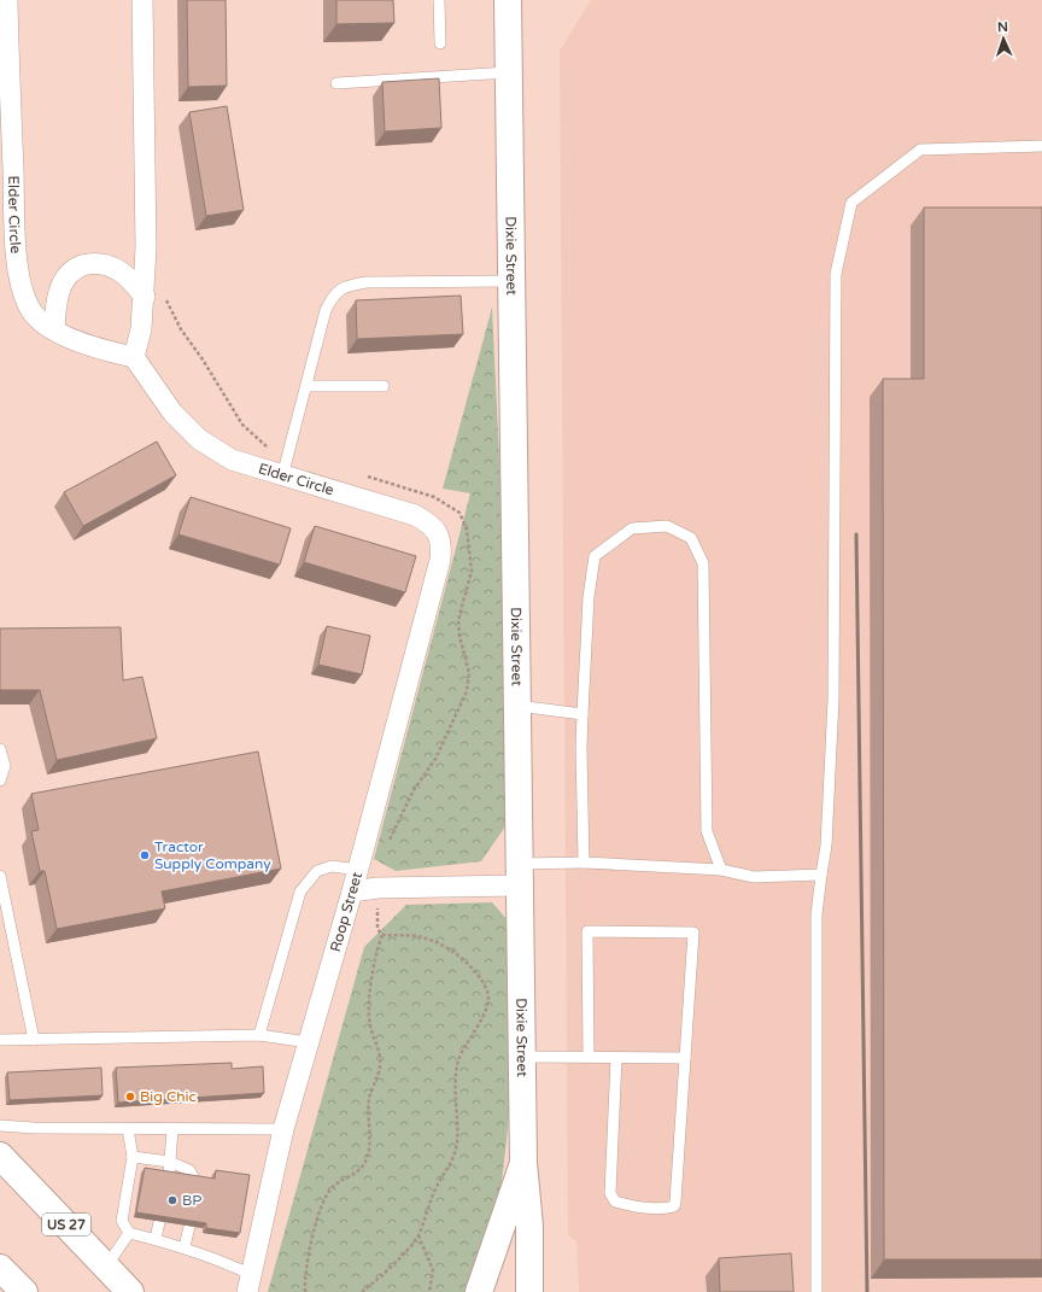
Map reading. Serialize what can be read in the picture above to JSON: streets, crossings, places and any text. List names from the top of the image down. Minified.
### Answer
{"streets":{"street":["Elder Circle","Dixie Street","Roop Street","US 27"]},"crossings":[["Elder Circle","Roop Street"]],"places":["Tractor Supply Company","Big Chic","BP"],"north":"top"}
